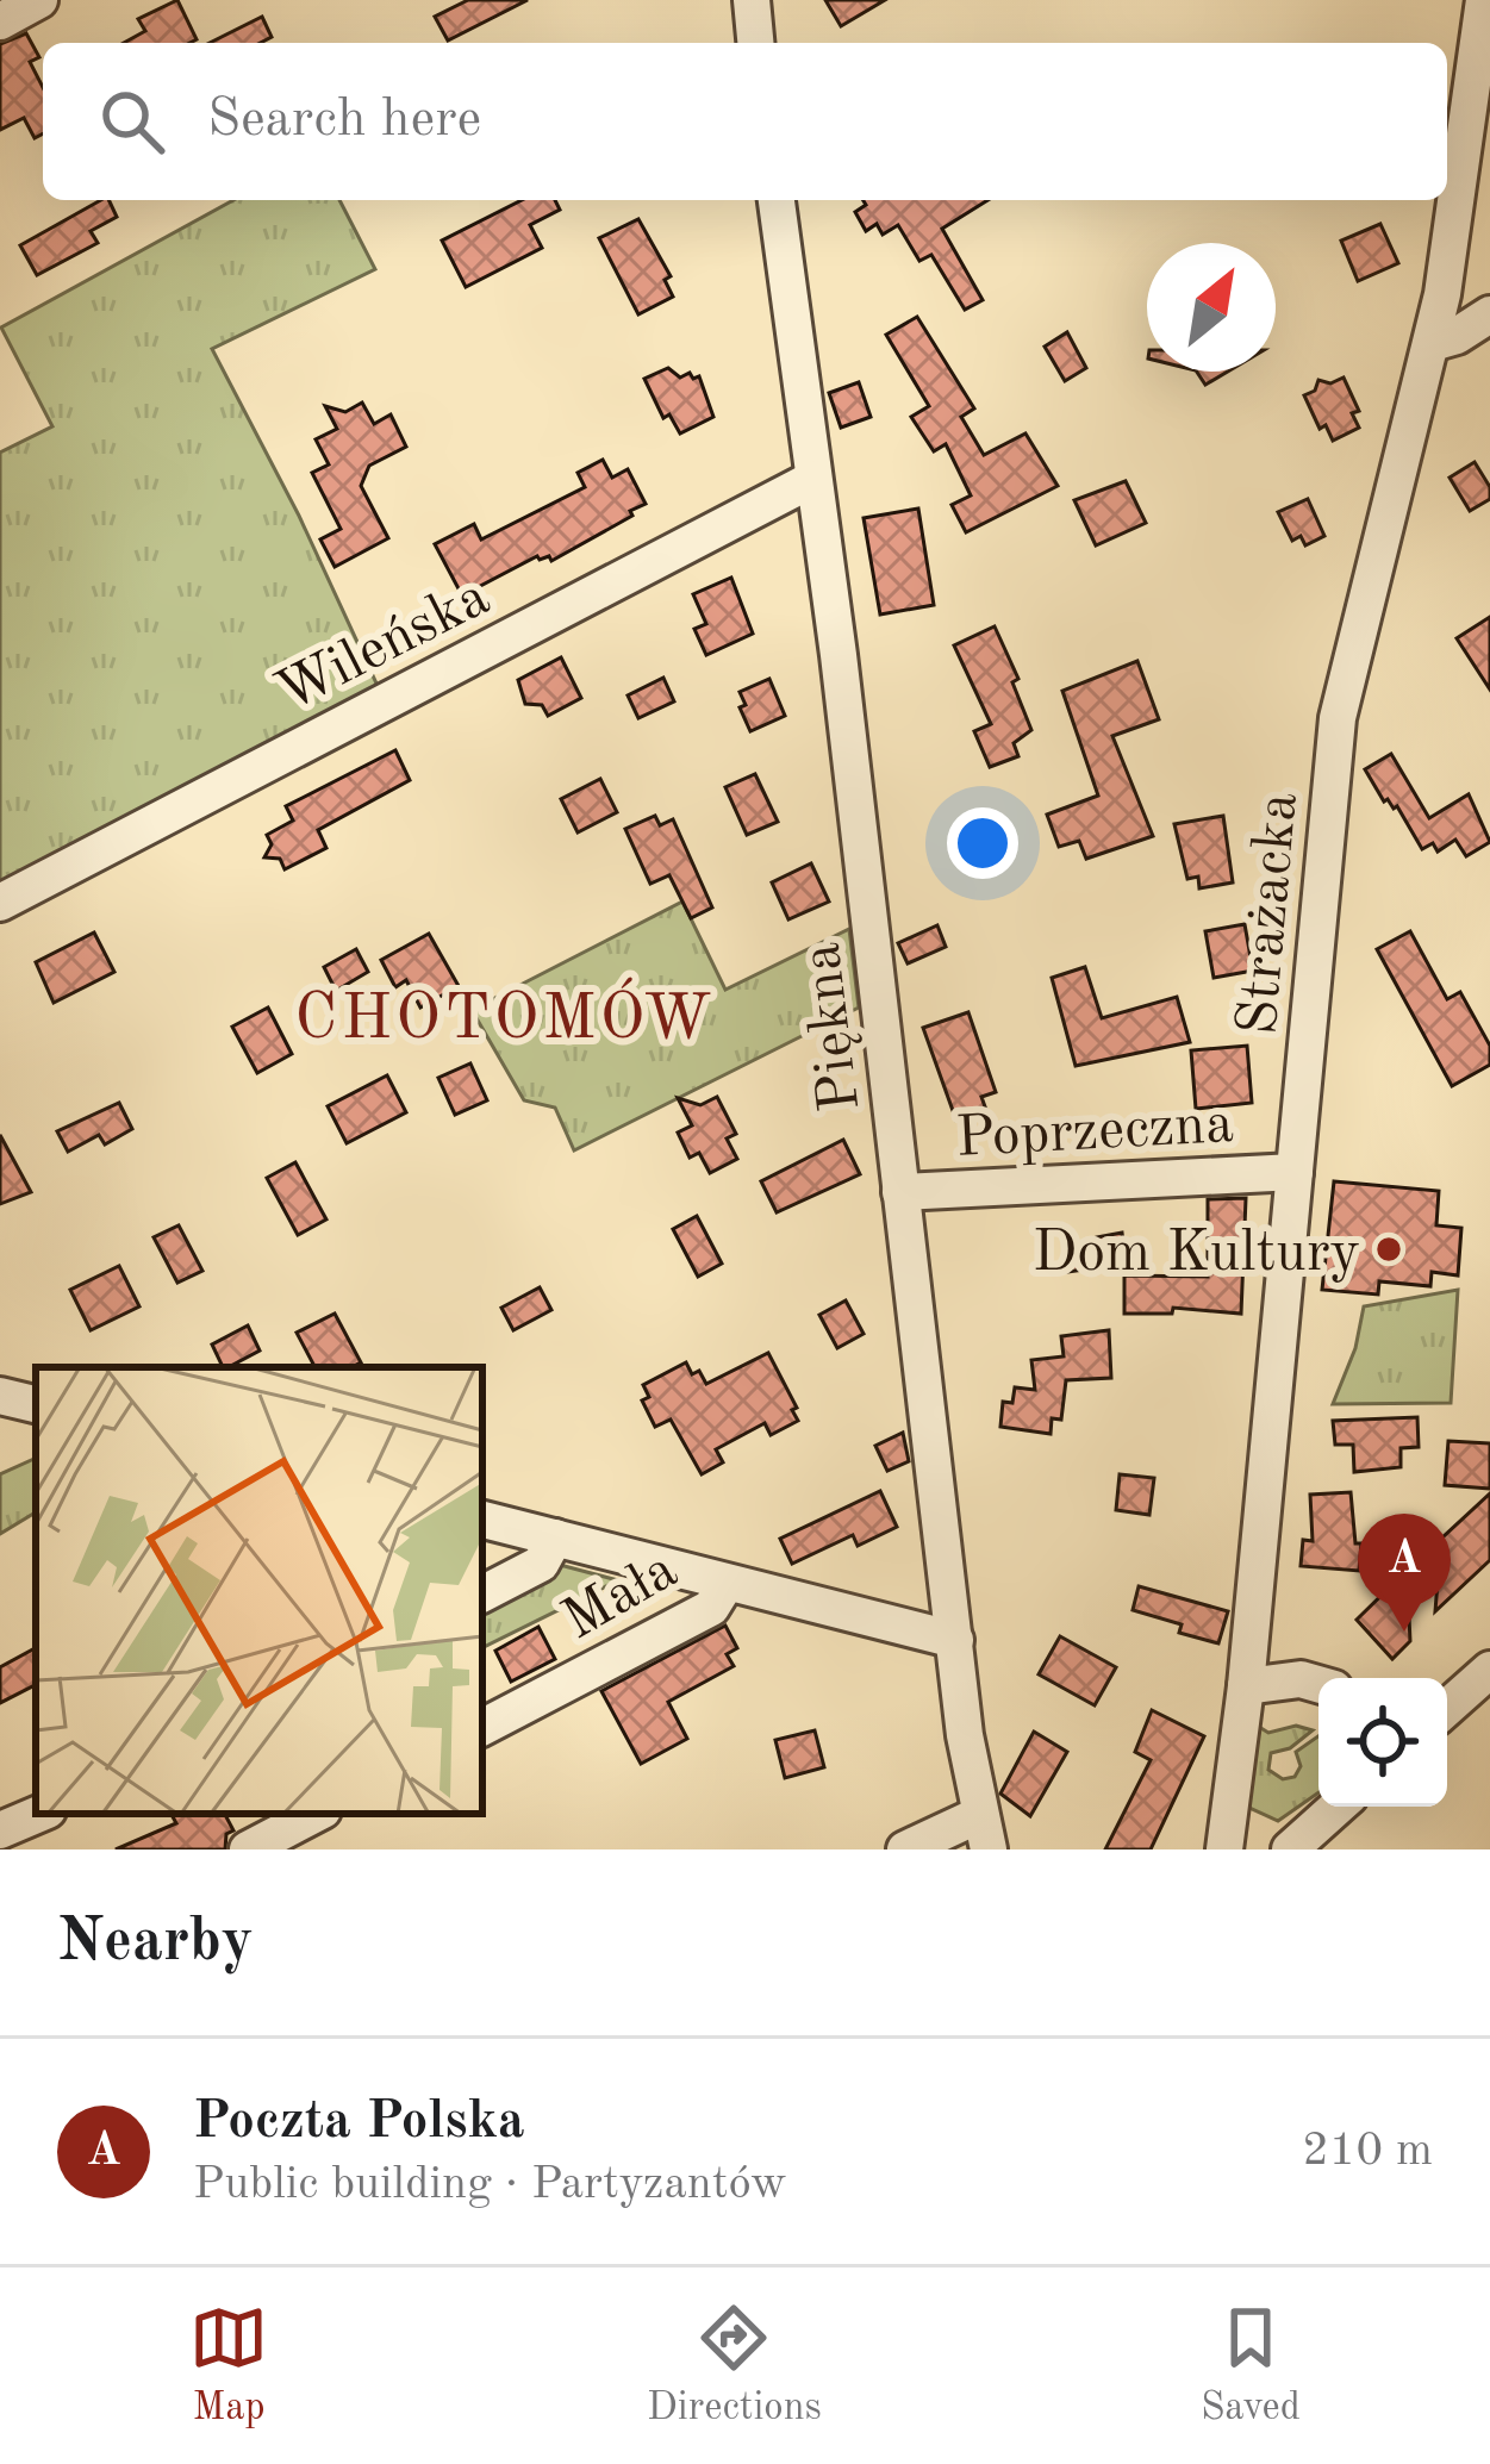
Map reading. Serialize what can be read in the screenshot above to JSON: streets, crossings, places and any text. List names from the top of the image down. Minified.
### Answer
{"streets":{"street":["Wileńska","Strażacka","Piękna","Poprzeczna","Mała"]},"crossings":[["Wileńska","Piękna"],["Strażacka","Poprzeczna"],["Piękna","Poprzeczna"]],"districts":["CHOTOMÓW"],"places":["Dom Kultury"],"north":"top right","page":{"search":"Search here","pins":"A","heading":"Nearby","list":[{"mark":"A","name":"Poczta Polska","note":"Public building · Partyzantów","value":"210 m"}],"nav":["Map","Directions","Saved"]}}
